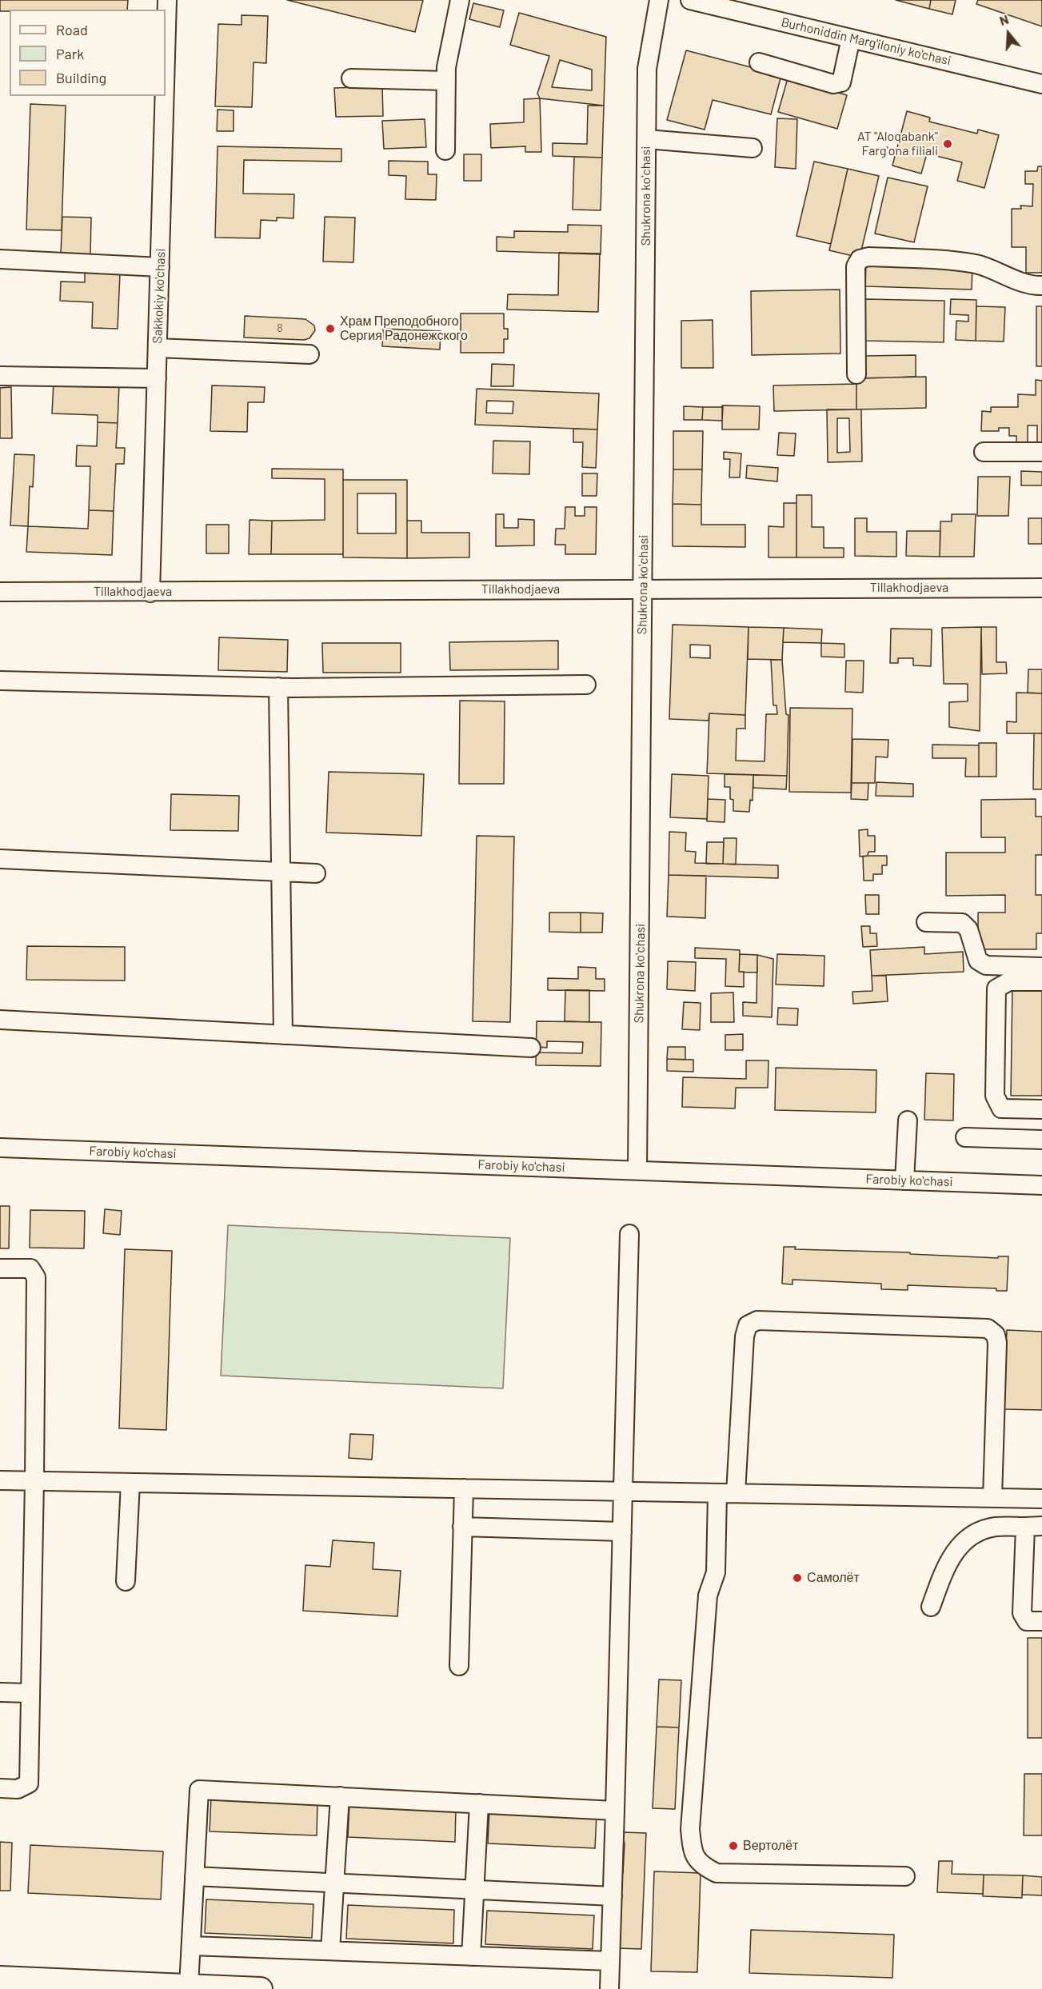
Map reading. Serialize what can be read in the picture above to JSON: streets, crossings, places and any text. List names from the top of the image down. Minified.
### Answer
{"streets":{"street":["Burhoniddin Marg'iloniy ko'chasi","Shukrona koʻchasi","Sakkokiy ko'chasi","Tillakhodjaeva","Farobiy ko'chasi"]},"crossings":[["Shukrona koʻchasi","Tillakhodjaeva"],["Shukrona koʻchasi","Farobiy ko'chasi"],["Sakkokiy ko'chasi","Tillakhodjaeva"]],"places":["AT \"Aloqabank\" Fargʻona filiali","Храм Преподобного Сергия Радонежского","Самолёт","Вертолёт"],"house_numbers":["8"],"legend":["Road","Park","Building"],"north":"top"}
